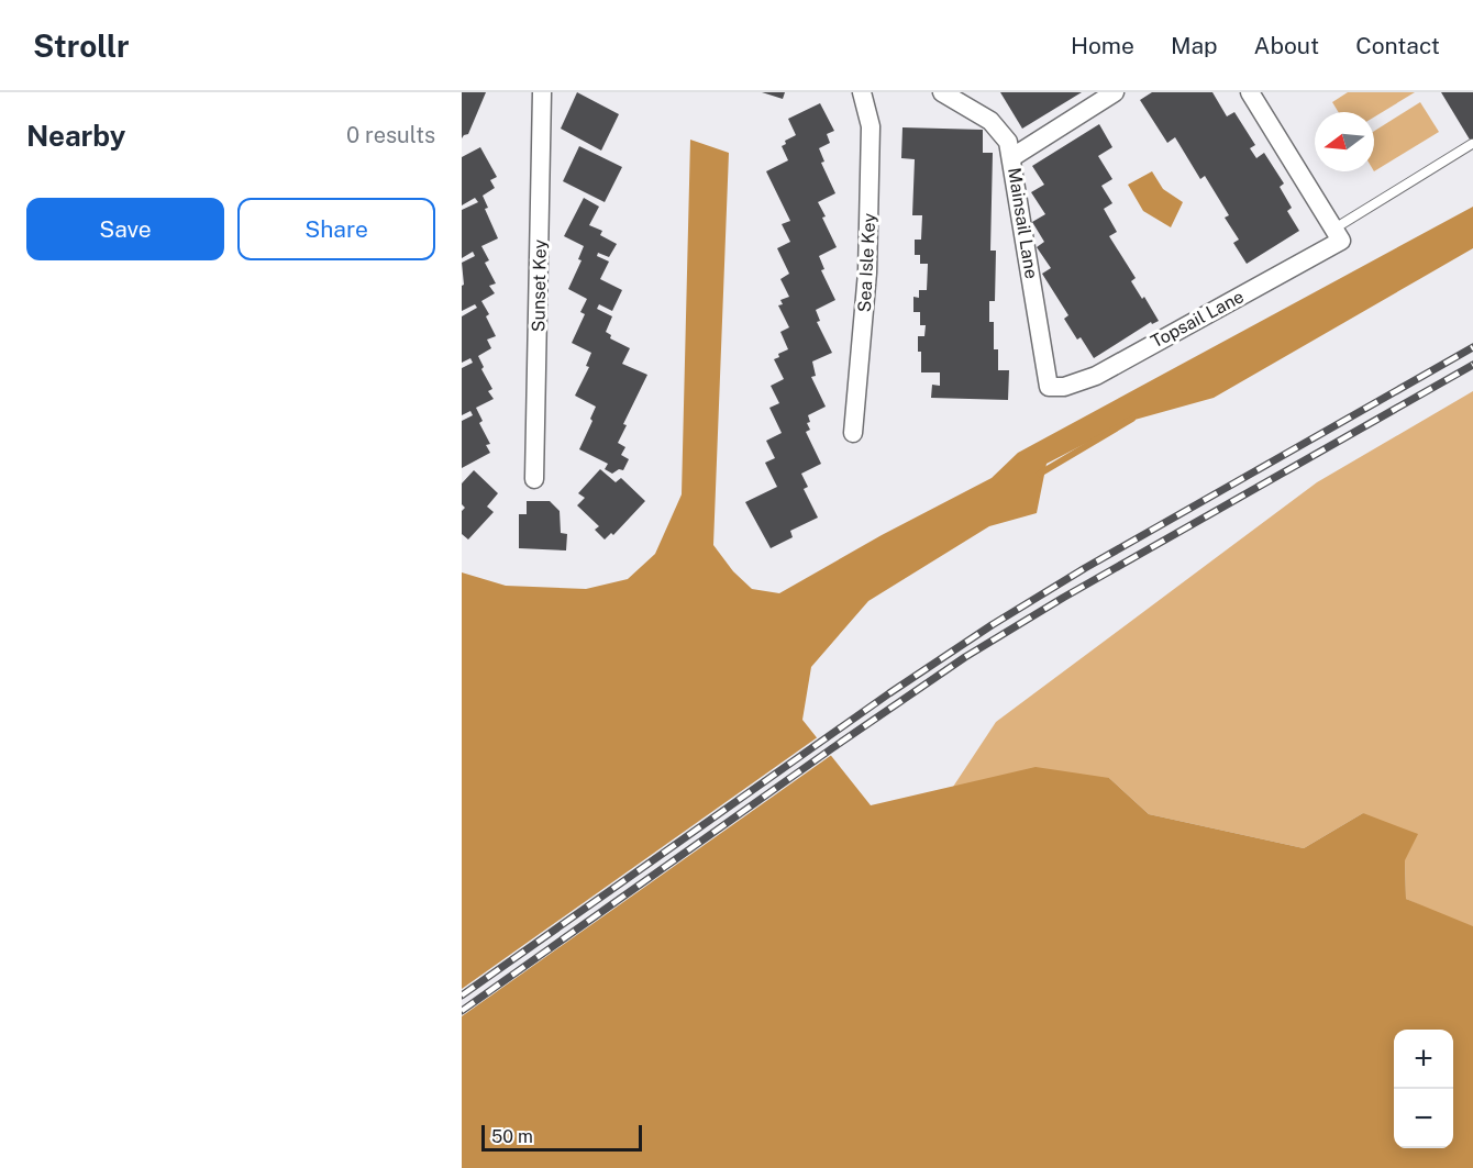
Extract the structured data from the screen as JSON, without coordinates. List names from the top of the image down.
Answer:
{
  "streets": {
    "street": [
      "Mainsail Lane",
      "Sea Isle Key",
      "Sunset Key",
      "Topsail Lane"
    ]
  },
  "crossings": [
    ["Mainsail Lane", "Topsail Lane"]
  ],
  "scale_bar": "50 m",
  "north": "left",
  "page": {
    "header": "Strollr",
    "nav": [
      "Home",
      "Map",
      "About",
      "Contact"
    ],
    "heading": ["Nearby", "0 results"],
    "buttons": ["Save", "Share"],
    "map_buttons": ["+", "−"],
    "scale": "50 m"
  }
}
